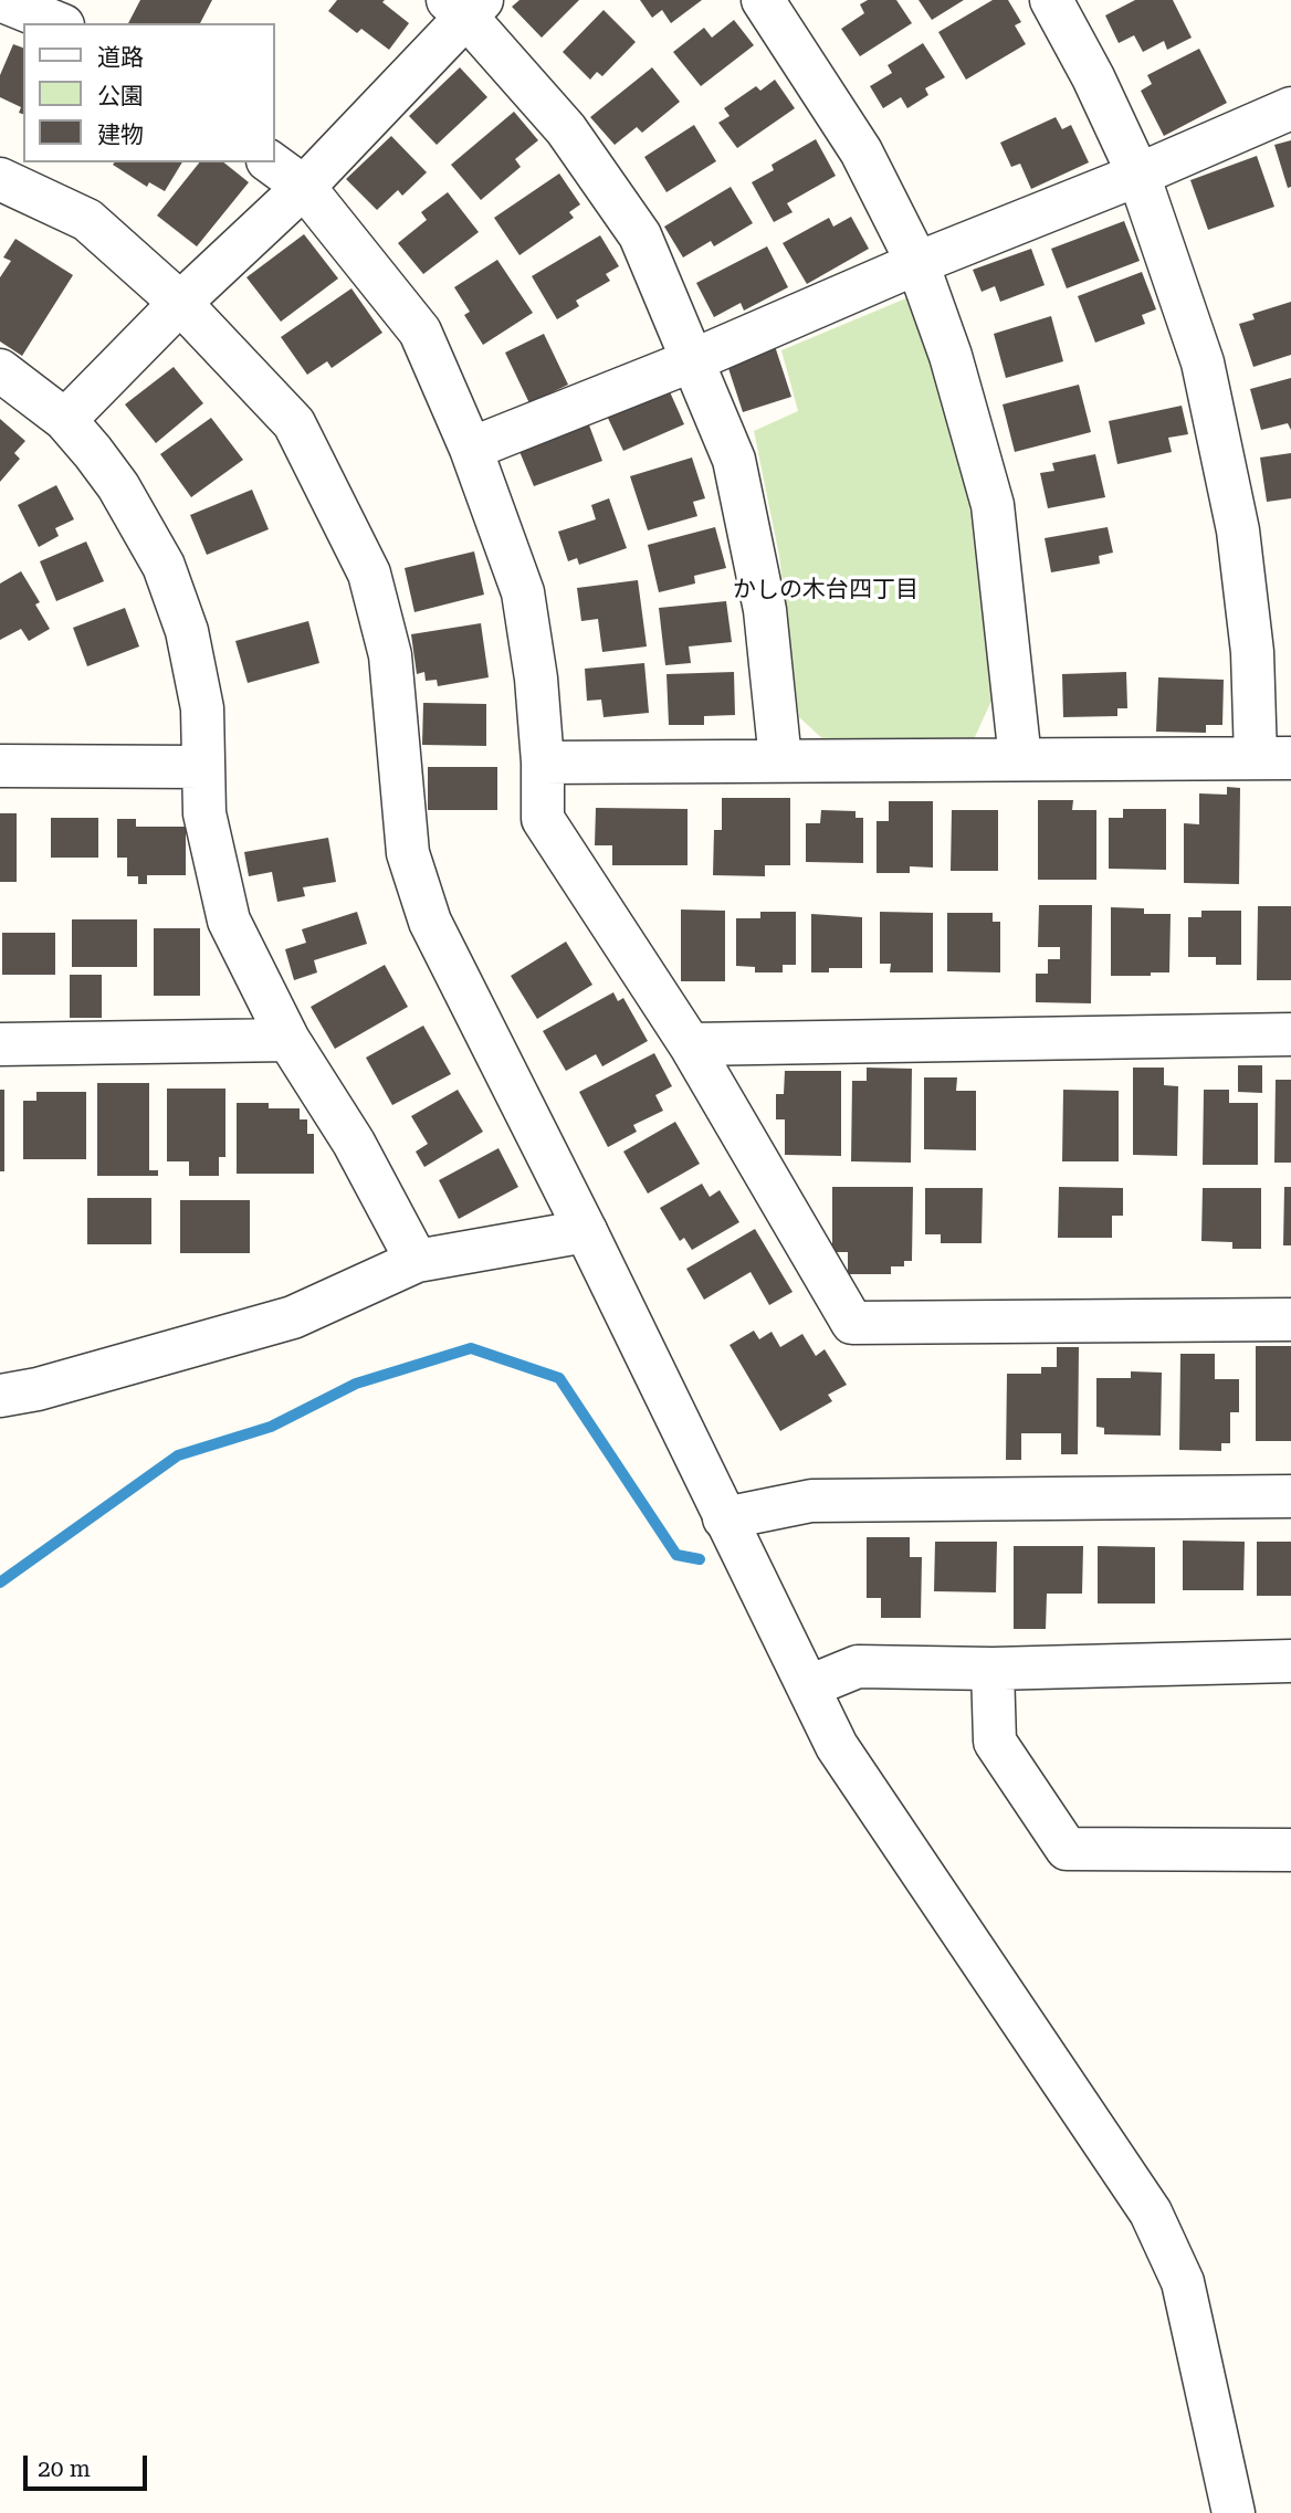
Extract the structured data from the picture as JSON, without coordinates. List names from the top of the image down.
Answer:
{
  "districts": ["かしの木台四丁目"],
  "legend": ["道路", "公園", "建物"],
  "scale_bar": "20 m"
}
